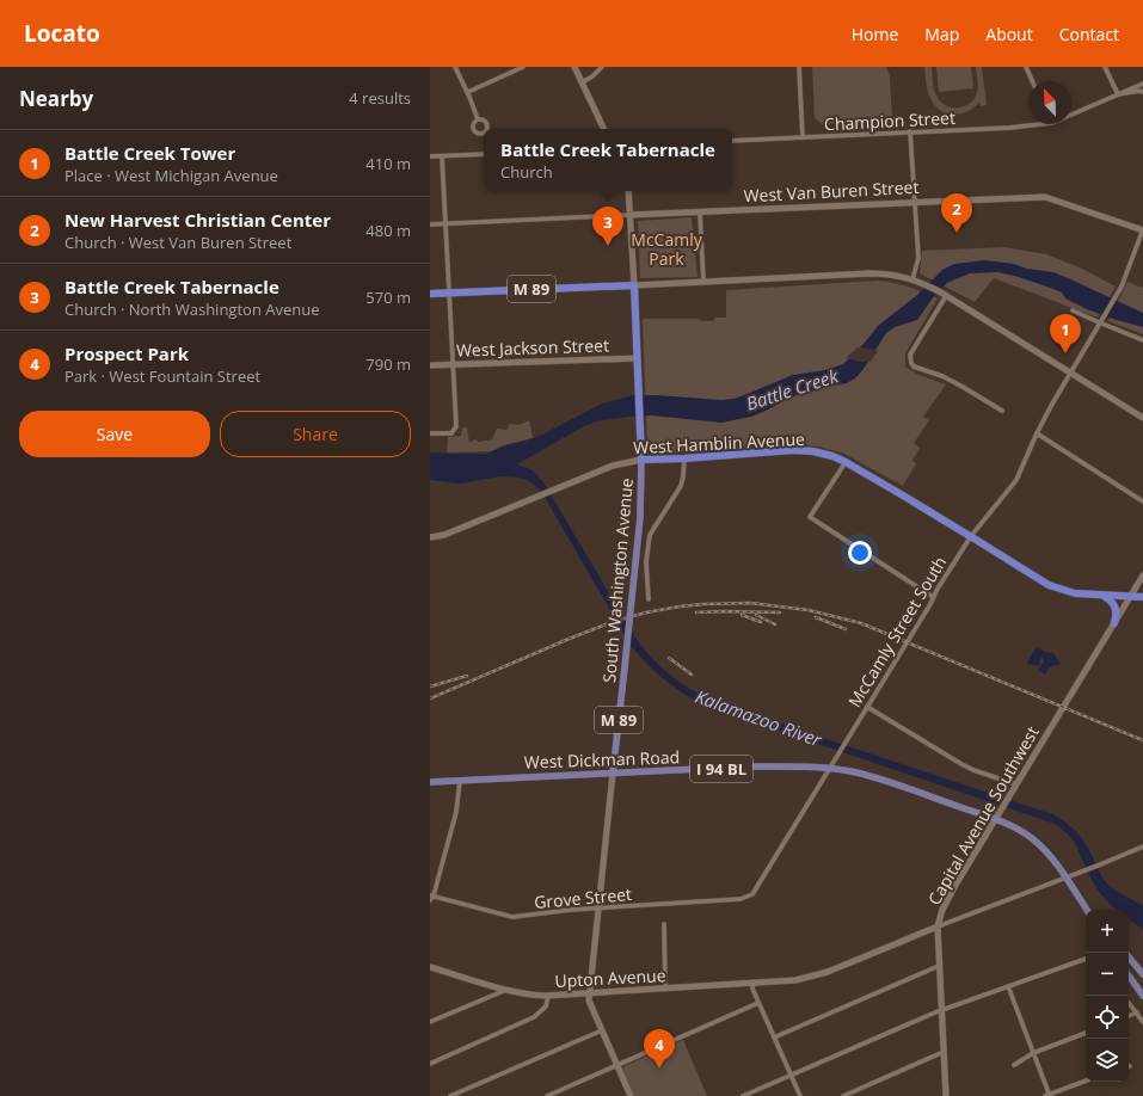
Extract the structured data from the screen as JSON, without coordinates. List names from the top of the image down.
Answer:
{
  "streets": {
    "highway": ["M 89", "West Hamblin Avenue", "South Washington Avenue"],
    "main road": ["West Dickman Road", "I 94 BL"],
    "street": [
      "Champion Street",
      "West Van Buren Street",
      "West Jackson Street",
      "McCamly Street South",
      "Capital Avenue Southwest",
      "Grove Street",
      "Upton Avenue"
    ]
  },
  "crossings": [
    ["West Van Buren Street", "McCamly Street South"],
    ["M 89", "South Washington Avenue"],
    ["West Jackson Street", "South Washington Avenue"],
    ["West Hamblin Avenue", "South Washington Avenue"],
    ["West Hamblin Avenue", "McCamly Street South"],
    ["West Hamblin Avenue", "Capital Avenue Southwest"],
    ["South Washington Avenue", "West Dickman Road"],
    ["South Washington Avenue", "Grove Street"],
    ["South Washington Avenue", "Upton Avenue"],
    ["McCamly Street South", "West Dickman Road"],
    ["McCamly Street South", "Grove Street"],
    ["West Dickman Road", "I 94 BL"],
    ["West Dickman Road", "Capital Avenue Southwest"],
    ["I 94 BL", "Capital Avenue Southwest"],
    ["Capital Avenue Southwest", "Upton Avenue"]
  ],
  "water": ["Battle Creek", "Kalamazoo River"],
  "parks": ["McCamly Park"],
  "north": "top left",
  "page": {
    "header": "Locato",
    "nav": [
      "Home",
      "Map",
      "About",
      "Contact"
    ],
    "heading": ["Nearby", "4 results"],
    "list": [
      {
        "mark": "1",
        "name": "Battle Creek Tower",
        "note": "Place · West Michigan Avenue",
        "value": "410 m"
      },
      {
        "mark": "2",
        "name": "New Harvest Christian Center",
        "note": "Church · West Van Buren Street",
        "value": "480 m"
      },
      {
        "mark": "3",
        "name": "Battle Creek Tabernacle",
        "note": "Church · North Washington Avenue",
        "value": "570 m"
      },
      {
        "mark": "4",
        "name": "Prospect Park",
        "note": "Park · West Fountain Street",
        "value": "790 m"
      }
    ],
    "popup": ["Battle Creek Tabernacle", "Church"],
    "pins": [
      "2",
      "3",
      "1",
      "4"
    ],
    "buttons": ["Save", "Share"],
    "map_buttons": ["+", "−"]
  }
}
